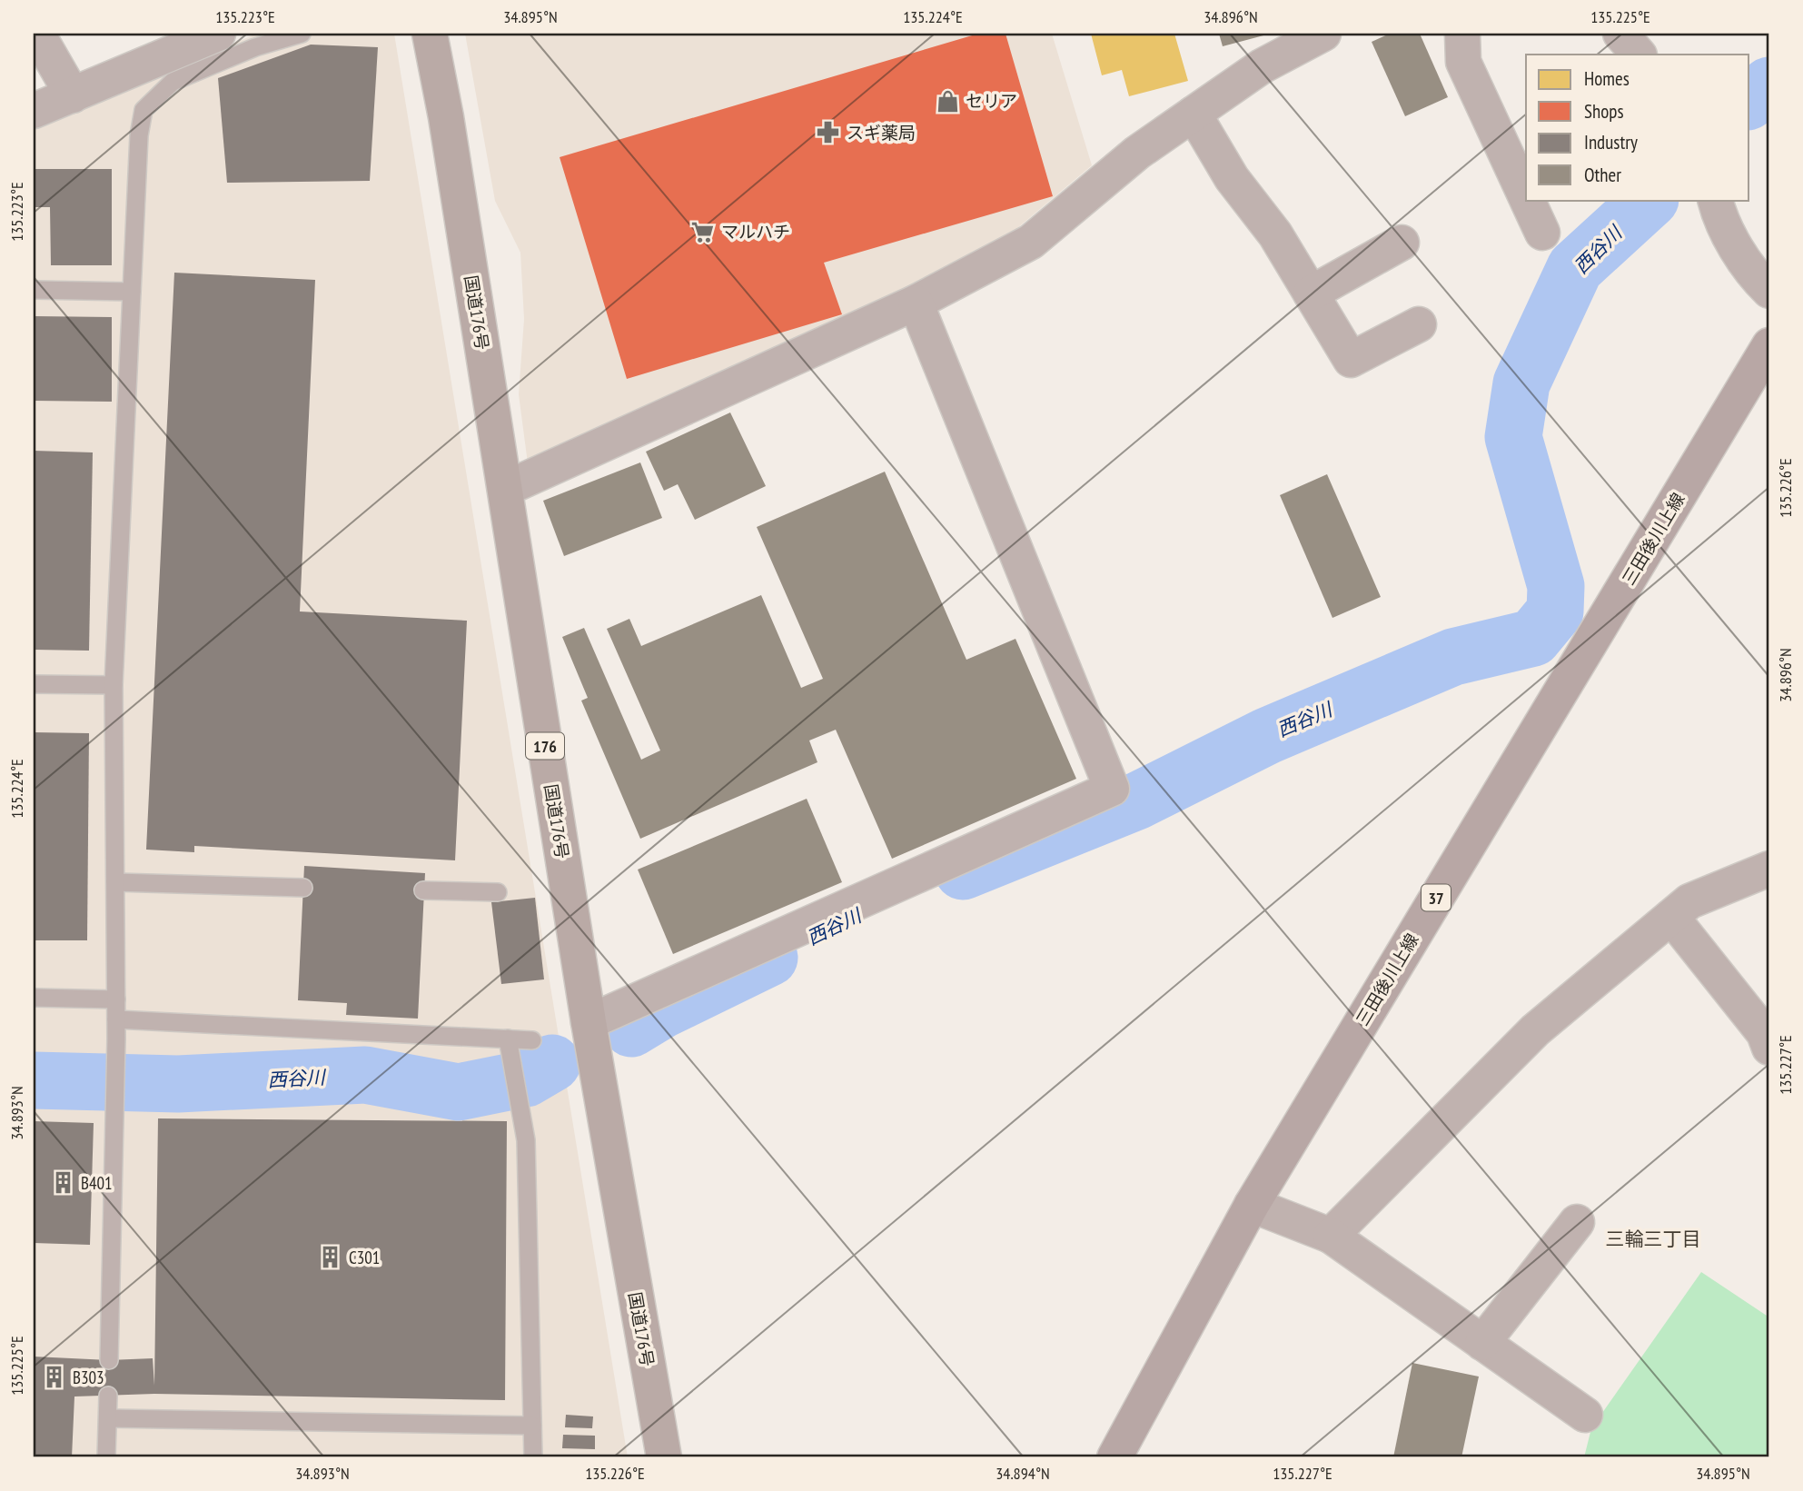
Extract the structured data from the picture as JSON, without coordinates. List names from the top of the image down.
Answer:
{
  "streets": {
    "highway": ["国道176号", "176"],
    "main road": ["三田後川上線", "37"]
  },
  "districts": ["三輪三丁目"],
  "water": ["西谷川"],
  "places": {
    "shop": ["セリア"],
    "pharmacy": ["スギ薬局"],
    "supermarket": ["マルハチ"],
    "building": ["B401", "C301", "B303"]
  },
  "legend": [
    "Homes",
    "Shops",
    "Industry",
    "Other"
  ],
  "coordinates": [
    "135.223°E",
    "34.895°N",
    "135.224°E",
    "34.896°N",
    "135.225°E",
    "135.226°E",
    "135.227°E",
    "34.893°N",
    "34.894°N"
  ]
}
